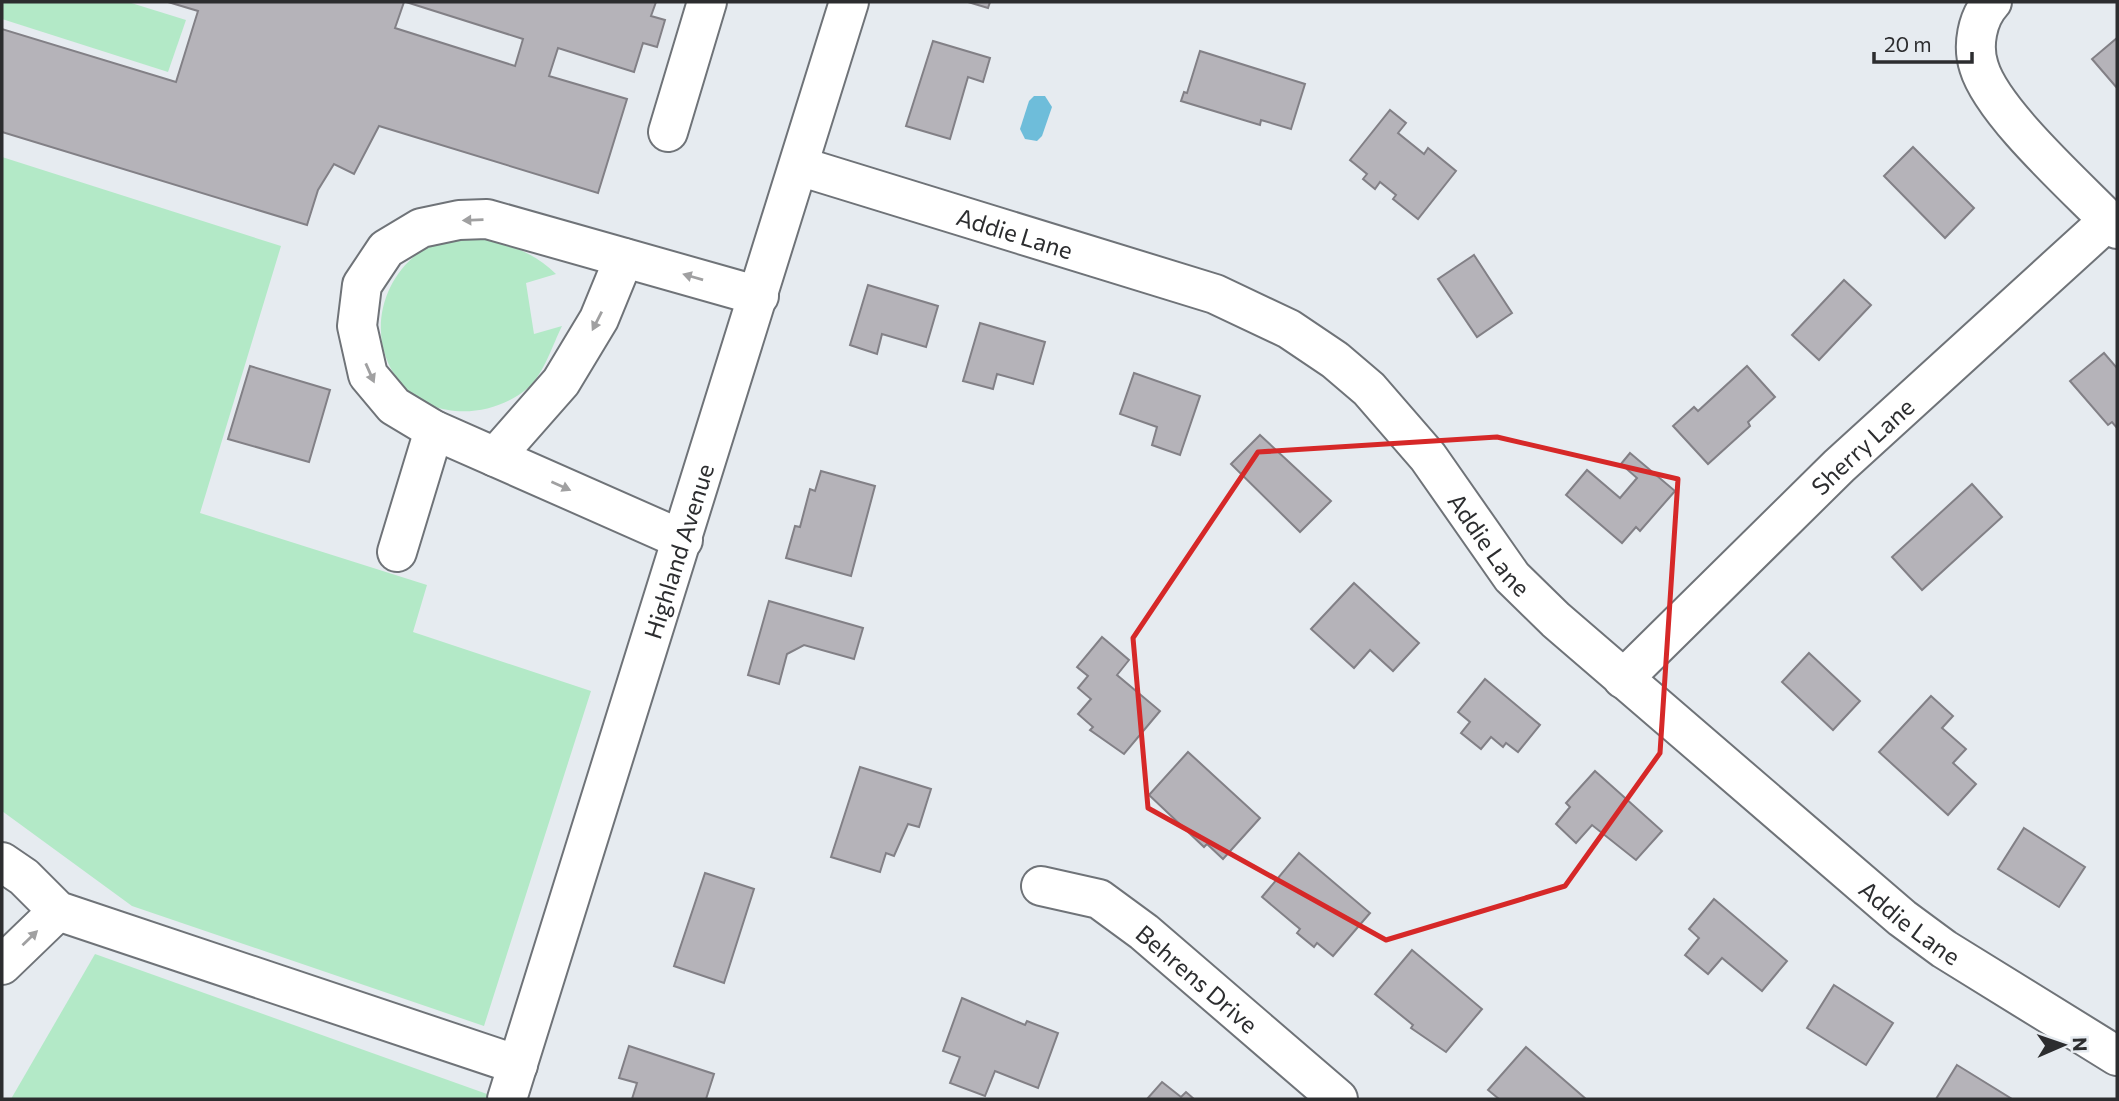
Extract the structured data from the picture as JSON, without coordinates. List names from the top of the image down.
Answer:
{
  "streets": {
    "street": [
      "Addie Lane",
      "Sherry Lane",
      "Highland Avenue",
      "Behrens Drive"
    ]
  },
  "crossings": [
    ["Addie Lane", "Sherry Lane"],
    ["Addie Lane", "Highland Avenue"]
  ],
  "scale_bar": "20 m",
  "north": "right"
}
